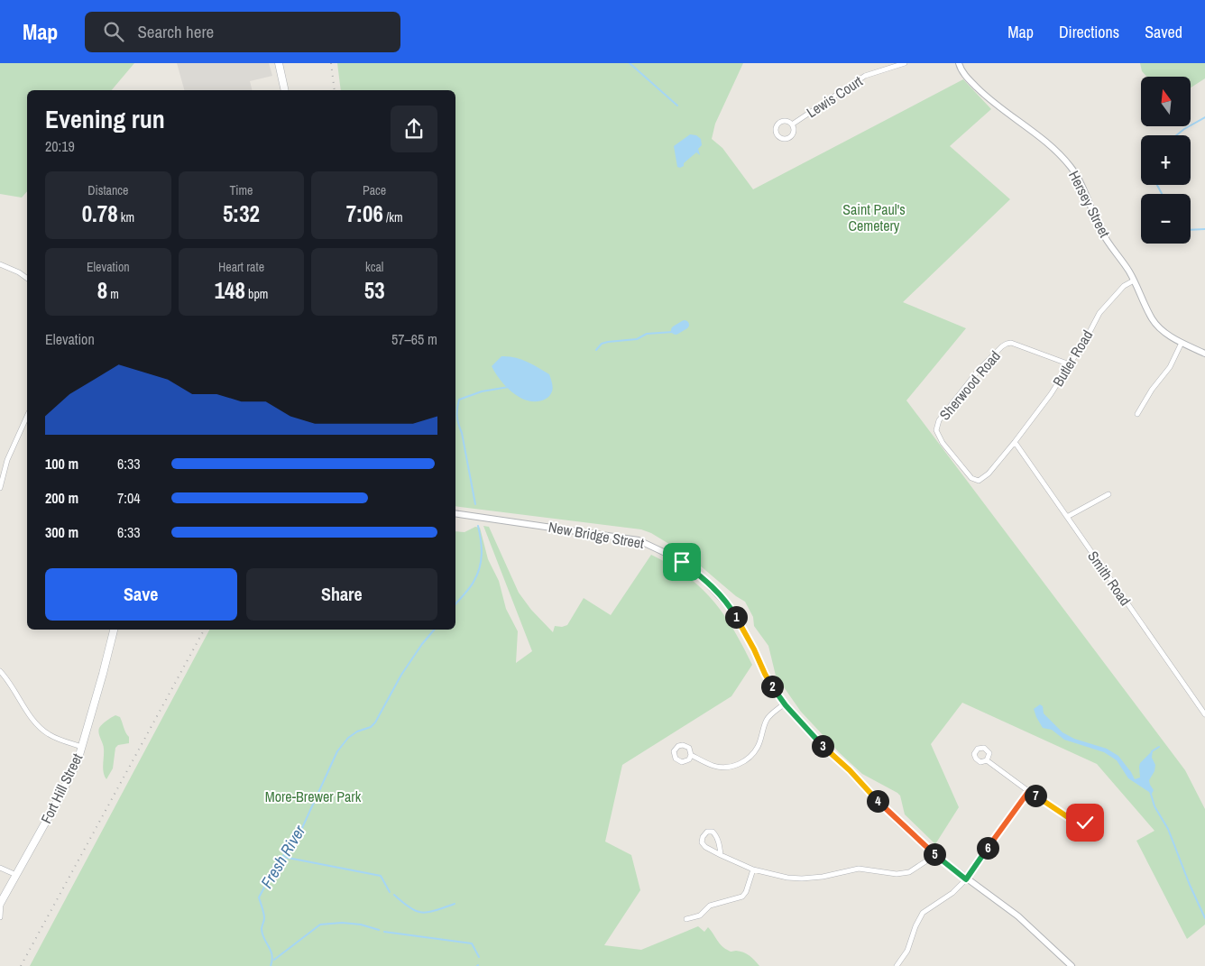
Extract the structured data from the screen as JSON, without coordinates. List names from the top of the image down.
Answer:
{
  "streets": {
    "main road": ["Fort Hill Street"],
    "street": [
      "Lewis Court",
      "Hersey Street",
      "Butler Road",
      "Sherwood Road",
      "New Bridge Street",
      "Smith Road"
    ]
  },
  "crossings": [
    ["Hersey Street", "Butler Road"],
    ["Butler Road", "Sherwood Road"],
    ["Butler Road", "Smith Road"],
    ["Sherwood Road", "Smith Road"]
  ],
  "water": ["Fresh River"],
  "parks": ["Saint Paul's Cemetery", "More-Brewer Park"],
  "north": "top",
  "page": {
    "header": "Map",
    "search": "Search here",
    "nav": ["Map", "Directions", "Saved"],
    "map_buttons": ["+", "−"],
    "heading": ["Evening run", "20:19"],
    "stats": [
      ["Distance", "0.78 km"],
      ["Time", "5:32"],
      ["Pace", "7:06 /km"],
      ["Elevation", "8 m"],
      ["Heart rate", "148 bpm"],
      ["kcal", "53"]
    ],
    "chart": ["Elevation", "57–65 m"],
    "list": [
      {
        "name": "100 m",
        "note": "6:33"
      },
      {
        "name": "200 m",
        "note": "7:04"
      },
      {
        "name": "300 m",
        "note": "6:33"
      }
    ],
    "buttons": ["Save", "Share"],
    "pins": [
      "1",
      "2",
      "3",
      "7",
      "4",
      "6",
      "5"
    ]
  }
}
